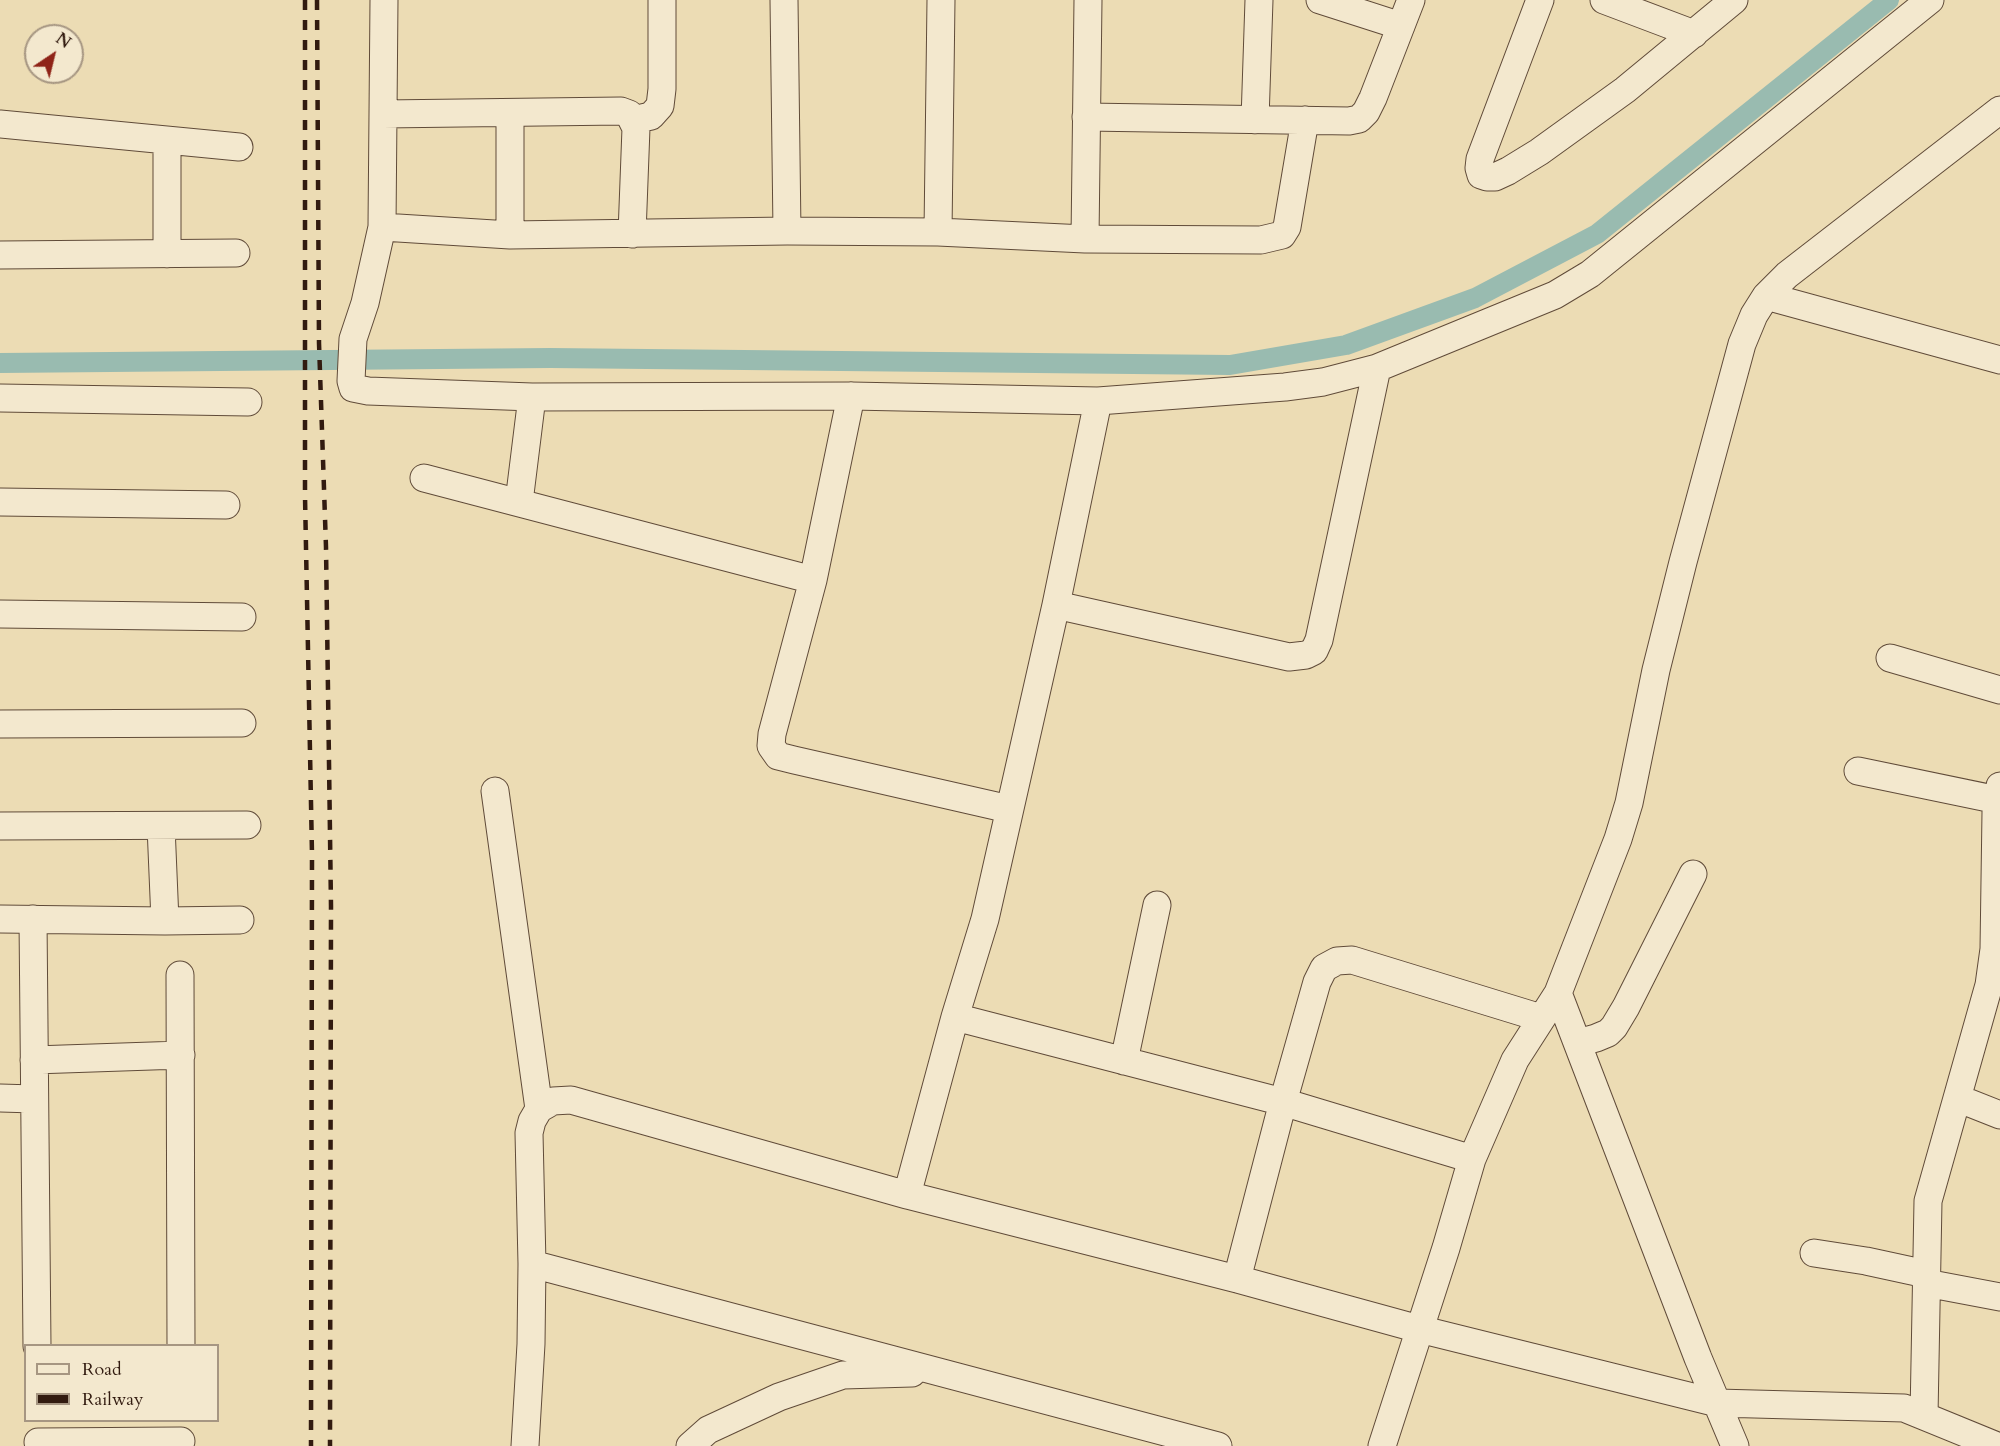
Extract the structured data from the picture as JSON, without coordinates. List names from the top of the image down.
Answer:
{
  "legend": ["Road", "Railway"],
  "north": "top right"
}
